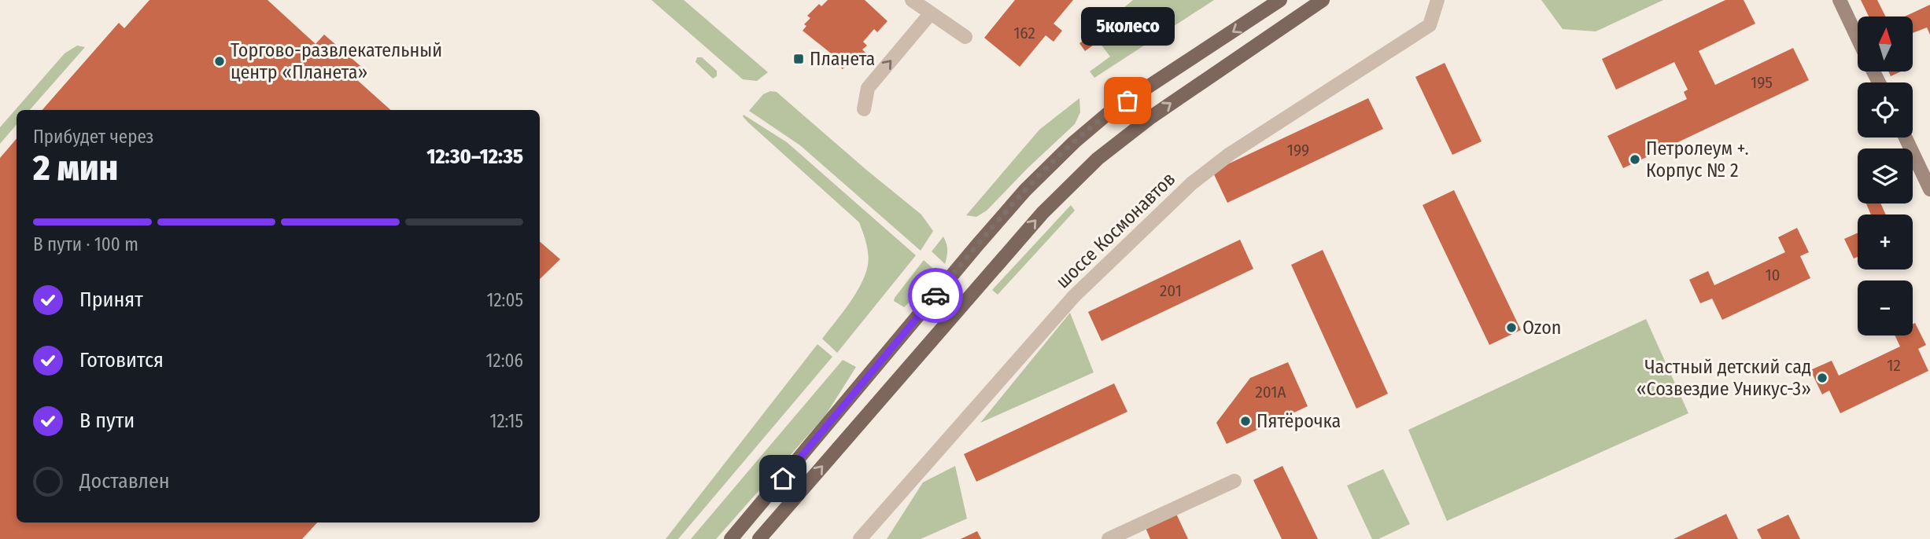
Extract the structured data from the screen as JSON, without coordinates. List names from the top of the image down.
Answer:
{
  "streets": {
    "street": ["шоссе Космонавтов"]
  },
  "places": {
    "transit": ["Планета"],
    "other": [
      "Торгово-развлекательный центр «Планета»",
      "5колесо",
      "Петролеум +. Корпус № 2",
      "Ozon",
      "Частный детский сад «Созвездие Уникус-3»",
      "Пятёрочка"
    ]
  },
  "house_numbers": [
    "162",
    "195",
    "199",
    "10",
    "201",
    "12",
    "201А"
  ],
  "north": "top",
  "page": {
    "bubble": "5колесо",
    "map_buttons": ["+", "−"],
    "heading": ["2 мин", "Прибудет через", "12:30–12:35"],
    "bar": "В пути · 100 m",
    "list": [
      ["Принят", "12:05"],
      ["Готовится", "12:06"],
      ["В пути", "12:15"],
      "Доставлен"
    ]
  }
}
